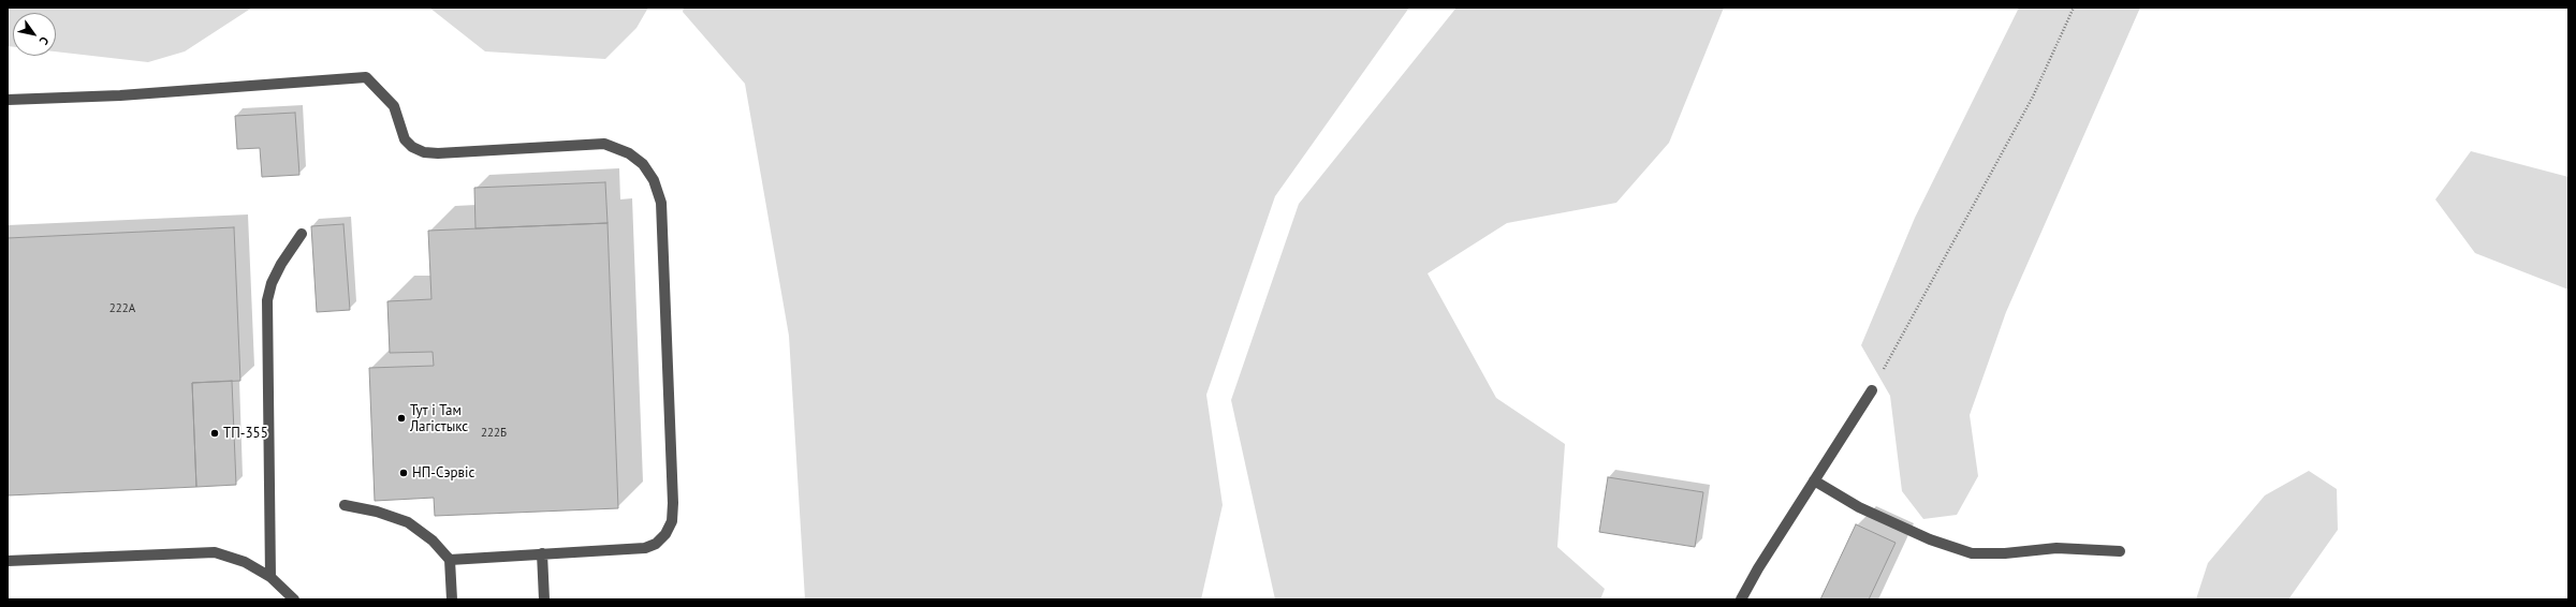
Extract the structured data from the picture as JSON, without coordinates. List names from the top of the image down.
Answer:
{
  "places": ["Тут і Там Лагістыкс", "ТП-355", "НП-Сэрвіс"],
  "house_numbers": ["222А", "222Б"],
  "north": "bottom right"
}
